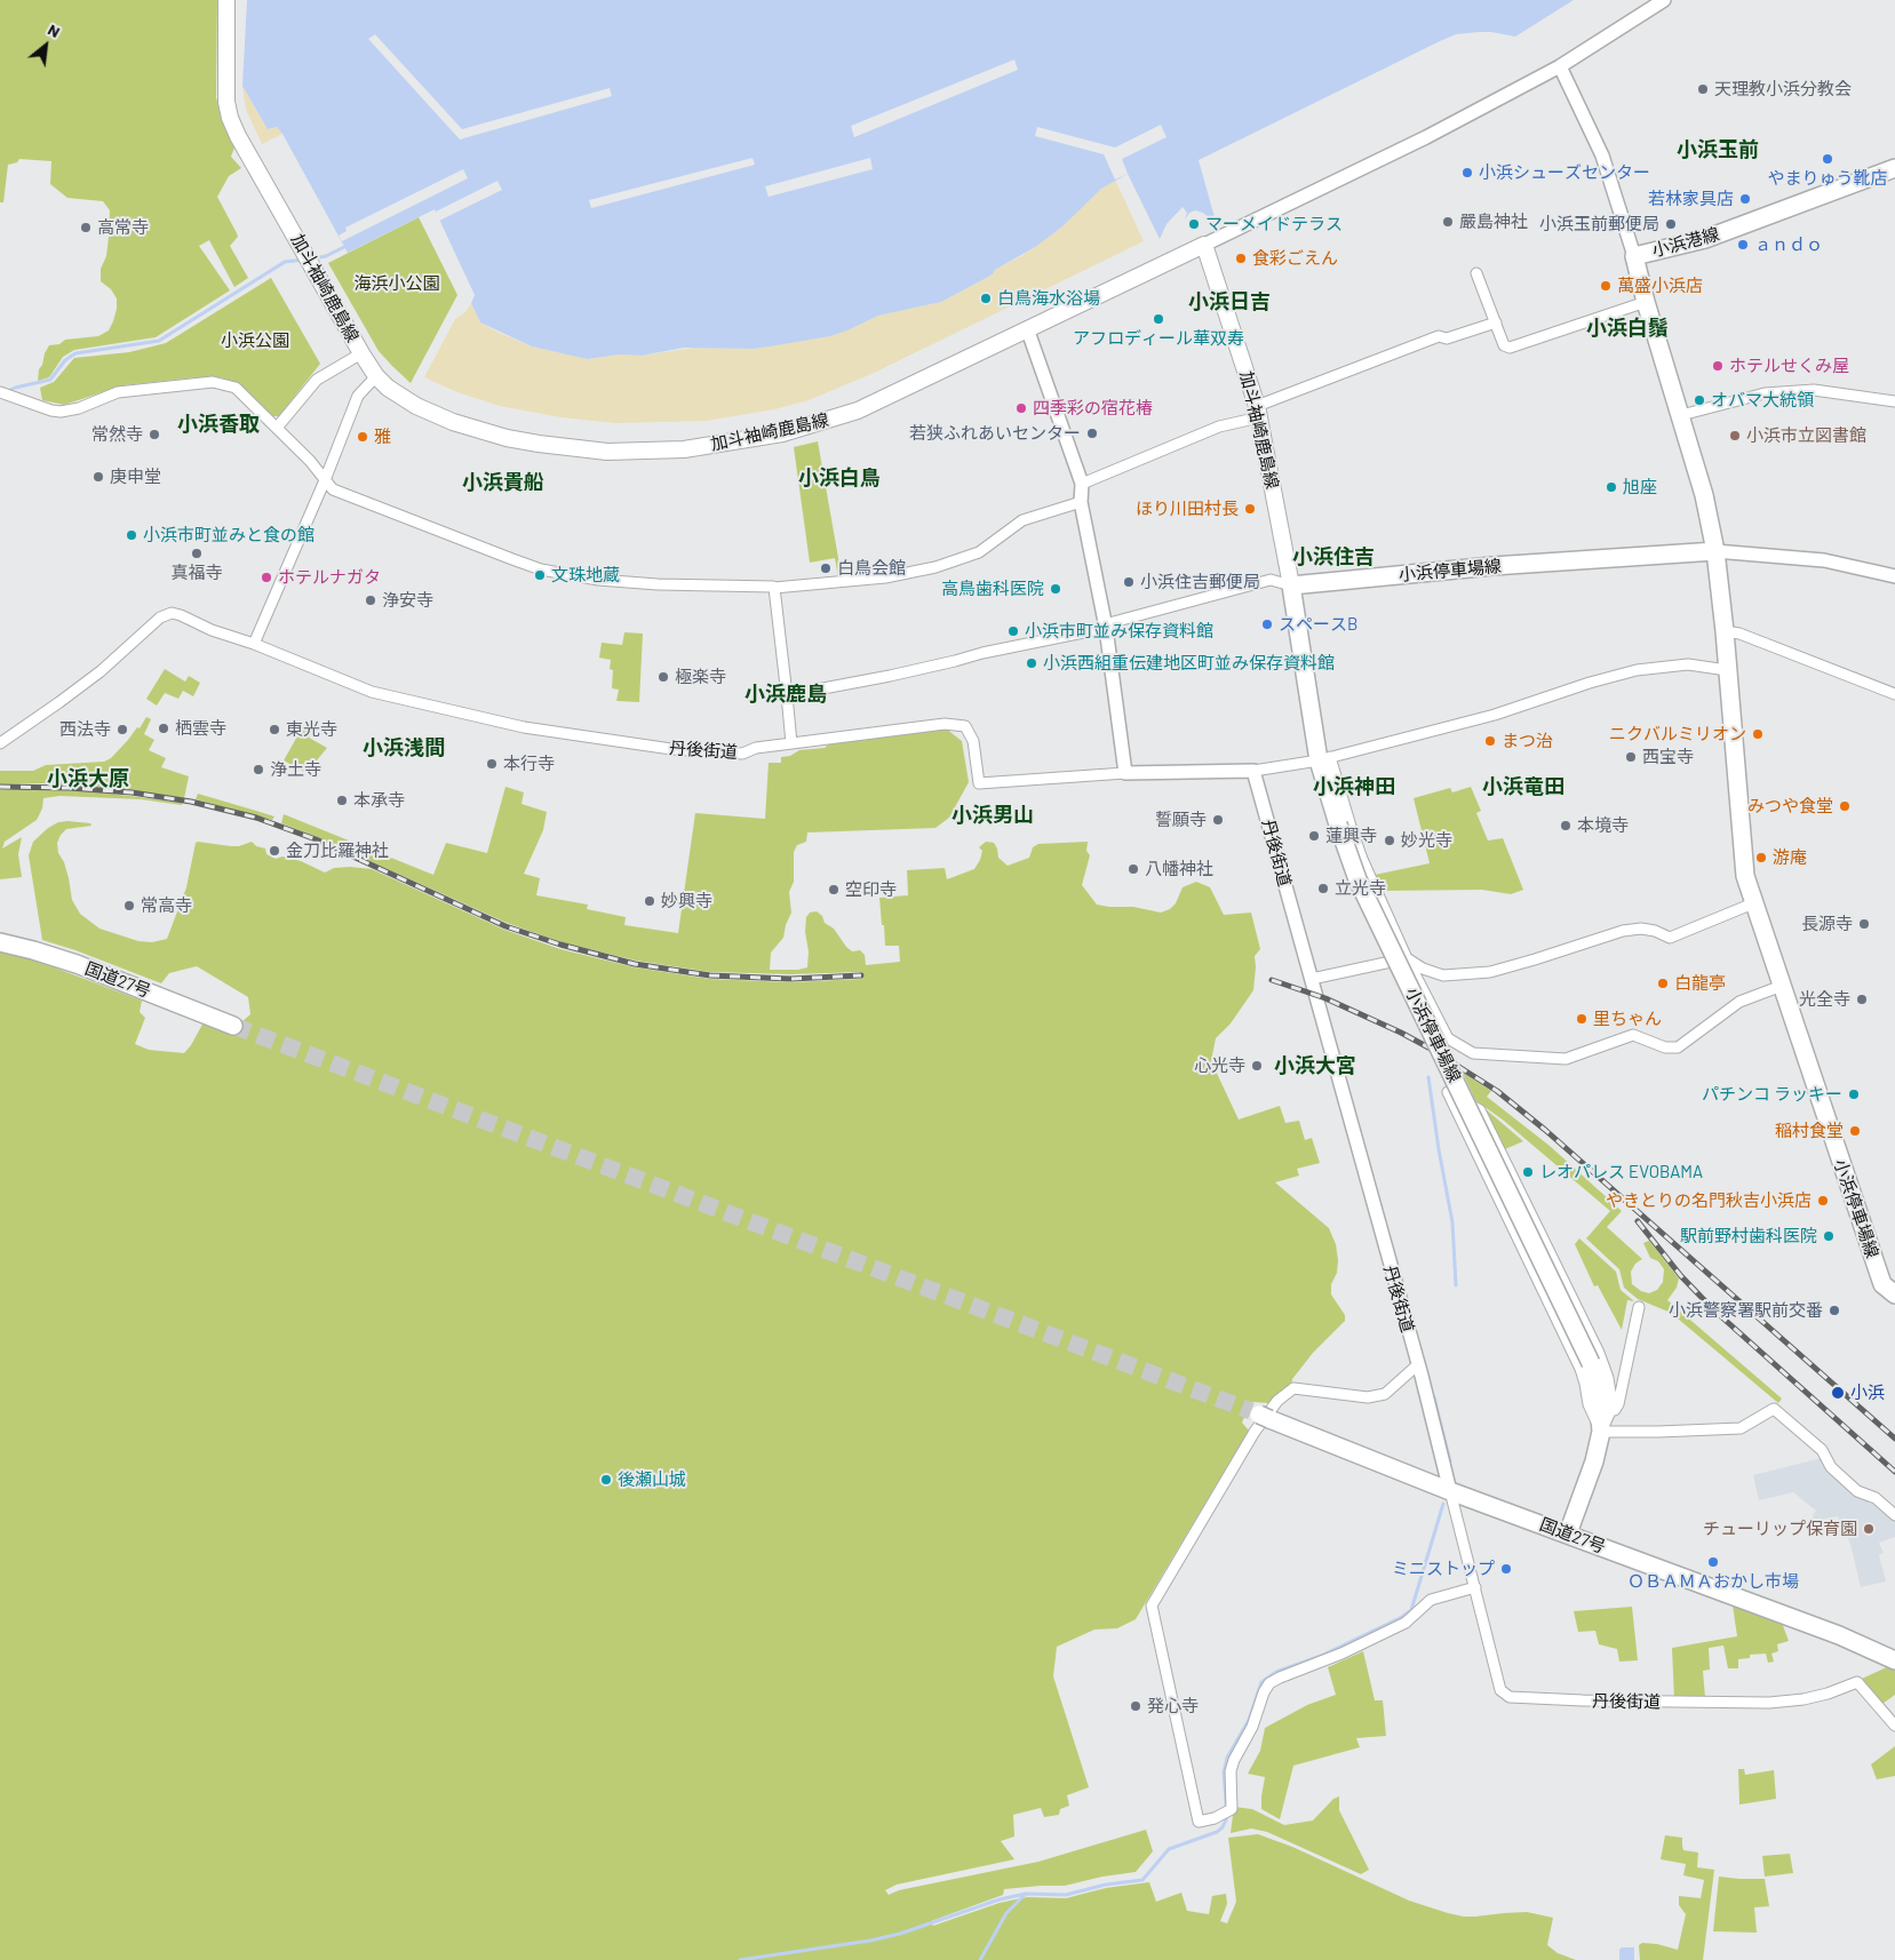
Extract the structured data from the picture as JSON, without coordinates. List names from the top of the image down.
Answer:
{
  "streets": {
    "main road": [
      "小浜港線",
      "加斗袖崎鹿島線",
      "小浜停車場線",
      "国道27号"
    ],
    "street": ["丹後街道"]
  },
  "crossings": [
    ["小浜港線", "小浜停車場線"],
    ["加斗袖崎鹿島線", "小浜停車場線"],
    ["小浜停車場線", "国道27号"],
    ["丹後街道", "国道27号"]
  ],
  "districts": [
    "小浜玉前",
    "小浜日吉",
    "小浜白鬚",
    "小浜香取",
    "小浜白鳥",
    "小浜貴船",
    "小浜住吉",
    "小浜鹿島",
    "小浜浅間",
    "小浜大原",
    "小浜神田",
    "小浜竜田",
    "小浜男山",
    "小浜大宮"
  ],
  "parks": ["海浜小公園", "小浜公園"],
  "places": [
    "天理教小浜分教会",
    "やまりゅう靴店",
    "小浜シューズセンター",
    "若林家具店",
    "嚴島神社",
    "マーメイドテラス",
    "小浜玉前郵便局",
    "高常寺",
    "ａｎｄｏ",
    "食彩ごえん",
    "萬盛小浜店",
    "白鳥海水浴場",
    "アフロディール華双寿",
    "ホテルせくみ屋",
    "オバマ大統領",
    "四季彩の宿花椿",
    "若狭ふれあいセンター",
    "常然寺",
    "小浜市立図書館",
    "雅",
    "庚申堂",
    "旭座",
    "ほり川田村長",
    "小浜市町並みと食の館",
    "真福寺",
    "白鳥会館",
    "文珠地蔵",
    "ホテルナガタ",
    "小浜住吉郵便局",
    "高鳥歯科医院",
    "浄安寺",
    "スペースB",
    "小浜市町並み保存資料館",
    "小浜西組重伝建地区町並み保存資料館",
    "極楽寺",
    "栖雲寺",
    "西法寺",
    "東光寺",
    "ニクバルミリオン",
    "まつ治",
    "西宝寺",
    "本行寺",
    "浄土寺",
    "本承寺",
    "みつや食堂",
    "誓願寺",
    "本境寺",
    "蓮興寺",
    "妙光寺",
    "金刀比羅神社",
    "游庵",
    "八幡神社",
    "立光寺",
    "空印寺",
    "妙興寺",
    "常高寺",
    "長源寺",
    "白龍亭",
    "光全寺",
    "里ちゃん",
    "心光寺",
    "パチンコ ラッキー",
    "稲村食堂",
    "レオパレス EVOBAMA",
    "やきとりの名門秋吉小浜店",
    "駅前野村歯科医院",
    "小浜警察署駅前交番",
    "小浜",
    "後瀬山城",
    "チューリップ保育園",
    "ＯＢＡＭＡおかし市場",
    "ミニストップ",
    "発心寺"
  ],
  "north": "top right"
}
